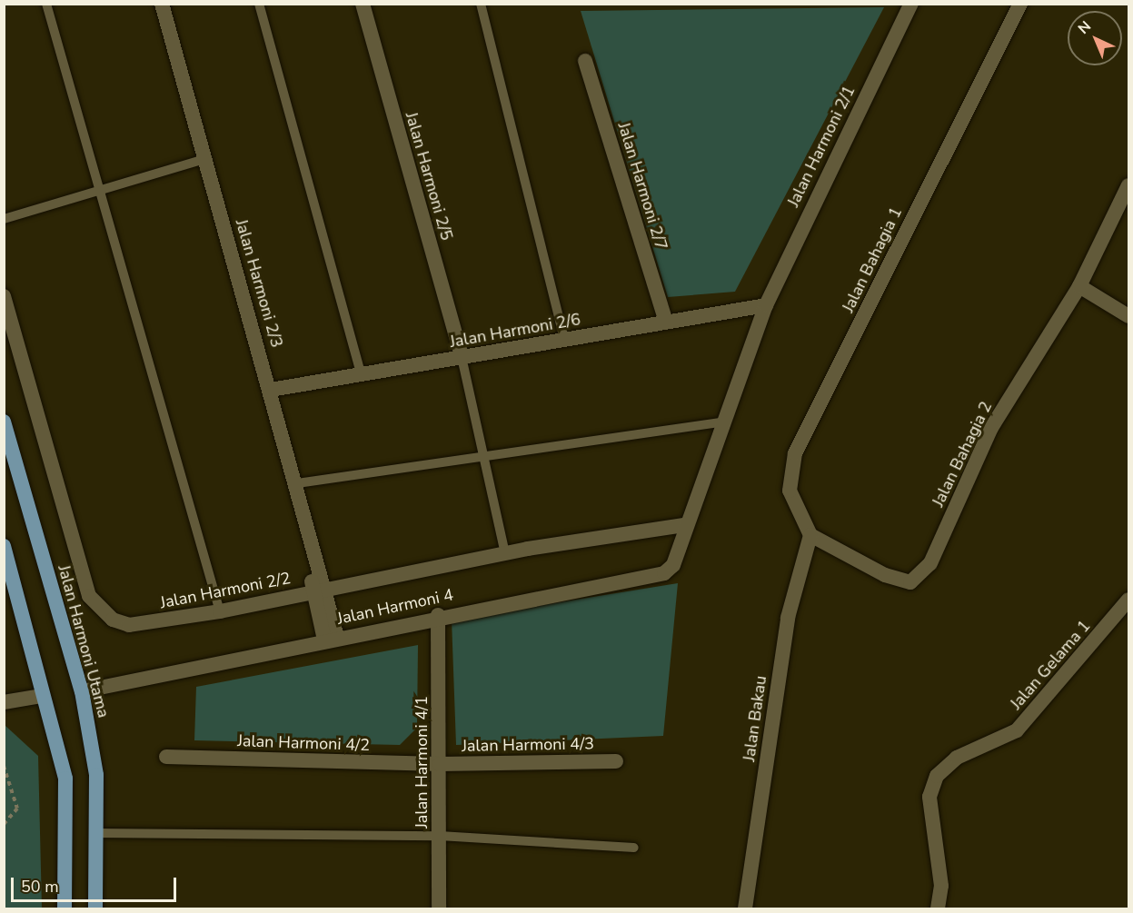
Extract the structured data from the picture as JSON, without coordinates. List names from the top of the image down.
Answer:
{
  "streets": {
    "main road": ["Jalan Harmoni Utama"],
    "street": [
      "Jalan Harmoni 2/1",
      "Jalan Harmoni 2/5",
      "Jalan Harmoni 2/7",
      "Jalan Bahagia 1",
      "Jalan Harmoni 2/3",
      "Jalan Harmoni 2/6",
      "Jalan Bahagia 2",
      "Jalan Harmoni 2/2",
      "Jalan Harmoni 4",
      "Jalan Gelama 1",
      "Jalan Bakau",
      "Jalan Harmoni 4/2",
      "Jalan Harmoni 4/3",
      "Jalan Harmoni 4/1"
    ]
  },
  "crossings": [
    ["Jalan Harmoni 2/1", "Jalan Harmoni 2/6"],
    ["Jalan Harmoni 2/1", "Jalan Harmoni 4"],
    ["Jalan Harmoni 2/5", "Jalan Harmoni 2/6"],
    ["Jalan Harmoni 2/7", "Jalan Harmoni 2/6"],
    ["Jalan Bahagia 1", "Jalan Bahagia 2"],
    ["Jalan Bahagia 1", "Jalan Bakau"],
    ["Jalan Harmoni 2/3", "Jalan Harmoni 2/6"],
    ["Jalan Harmoni 2/3", "Jalan Harmoni 2/2"],
    ["Jalan Harmoni 2/3", "Jalan Harmoni 4"],
    ["Jalan Bahagia 2", "Jalan Bakau"],
    ["Jalan Harmoni 2/2", "Jalan Harmoni 4"],
    ["Jalan Harmoni 4", "Jalan Harmoni Utama"],
    ["Jalan Harmoni 4", "Jalan Harmoni 4/1"],
    ["Jalan Harmoni 4/2", "Jalan Harmoni 4/3"],
    ["Jalan Harmoni 4/2", "Jalan Harmoni 4/1"],
    ["Jalan Harmoni 4/3", "Jalan Harmoni 4/1"]
  ],
  "scale_bar": "50 m",
  "north": "top left"
}
